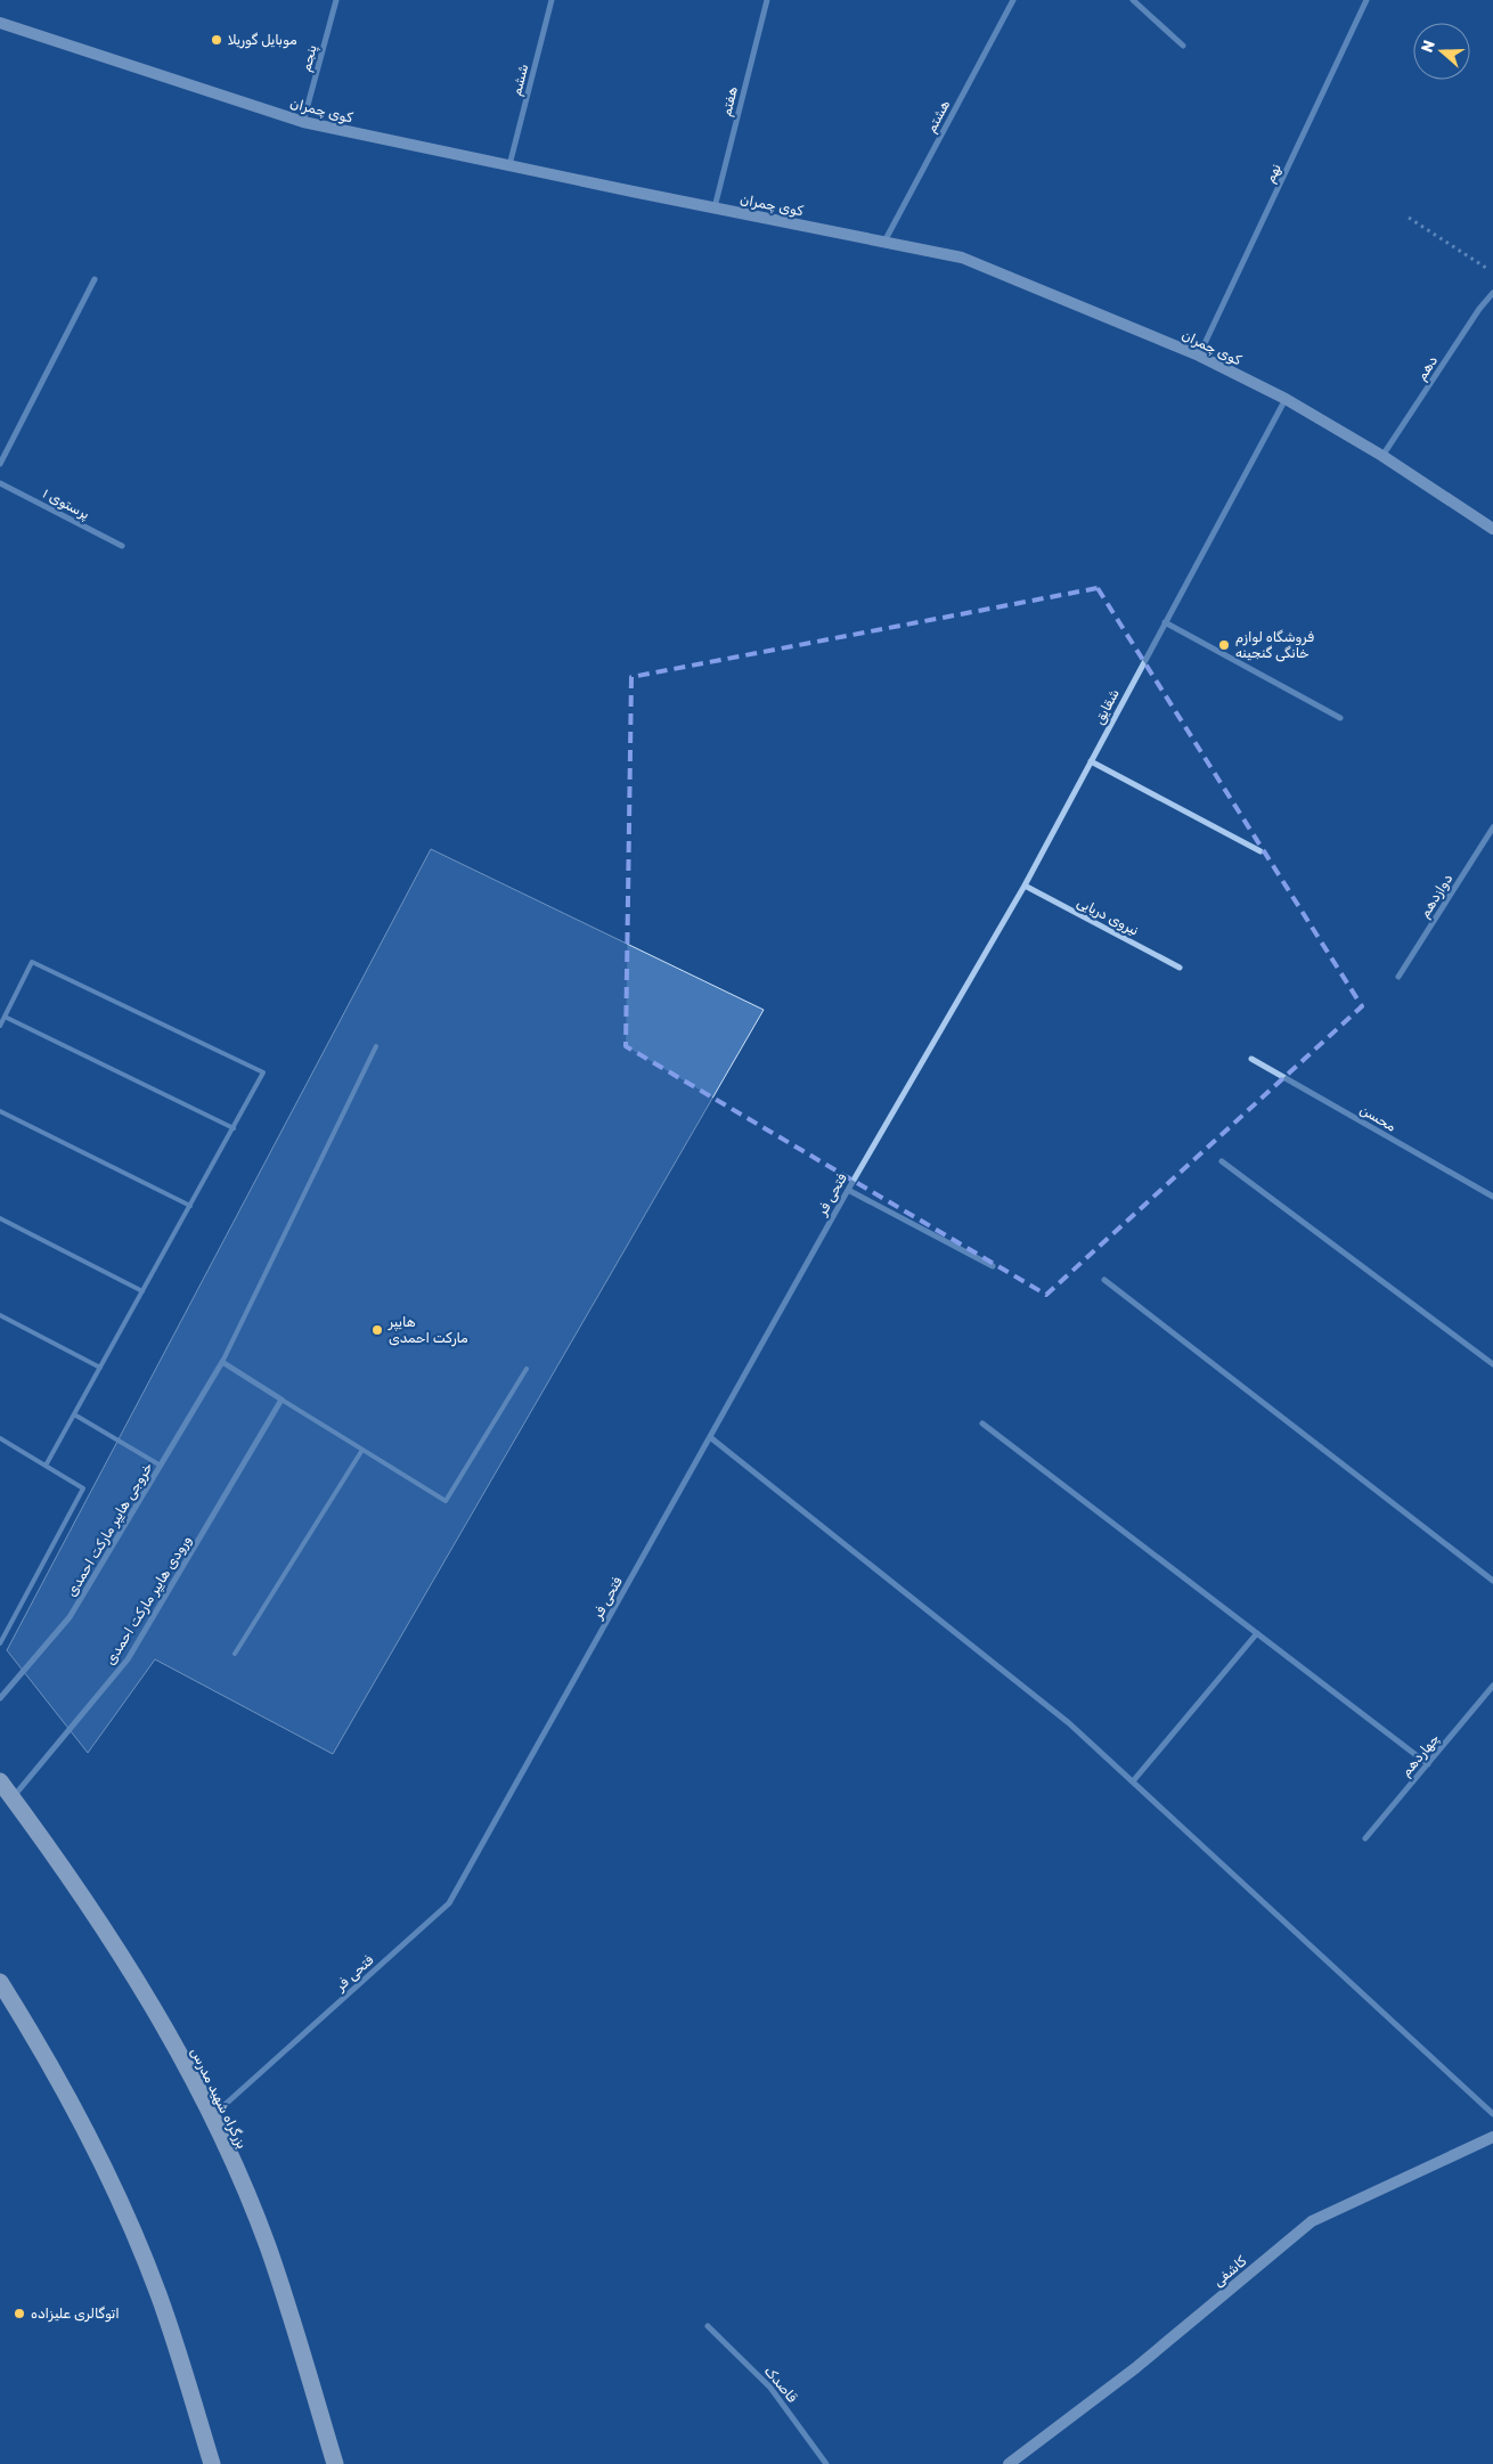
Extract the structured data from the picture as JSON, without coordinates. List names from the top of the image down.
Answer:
{
  "streets": {
    "highway": ["بزرگراه شهید مدرس"],
    "main road": ["کوی چمران", "کاشفی"],
    "street": [
      "پنجم",
      "ششم",
      "هفتم",
      "هشتم",
      "نهم",
      "دهم",
      "پرستوی ۱",
      "شقایق",
      "دوازدهم",
      "نیروی دریایی",
      "محسن",
      "فتحی فر",
      "خروجی هایپر مارکت احمدی",
      "ورودی هایپر مارکت احمدی",
      "چهاردهم",
      "قاصدک"
    ]
  },
  "crossings": [
    ["پنجم", "کوی چمران"],
    ["ششم", "کوی چمران"],
    ["هفتم", "کوی چمران"],
    ["کوی چمران", "هشتم"],
    ["کوی چمران", "نهم"],
    ["کوی چمران", "دهم"],
    ["کوی چمران", "شقایق"],
    ["شقایق", "نیروی دریایی"],
    ["شقایق", "فتحی فر"],
    ["فتحی فر", "بزرگراه شهید مدرس"],
    ["ورودی هایپر مارکت احمدی", "بزرگراه شهید مدرس"]
  ],
  "places": [
    "موبایل گوریلا",
    "فروشگاه لوازم خانگی گنجینه",
    "هایپر مارکت احمدی",
    "اتوگالری علیزاده"
  ],
  "north": "left"
}
